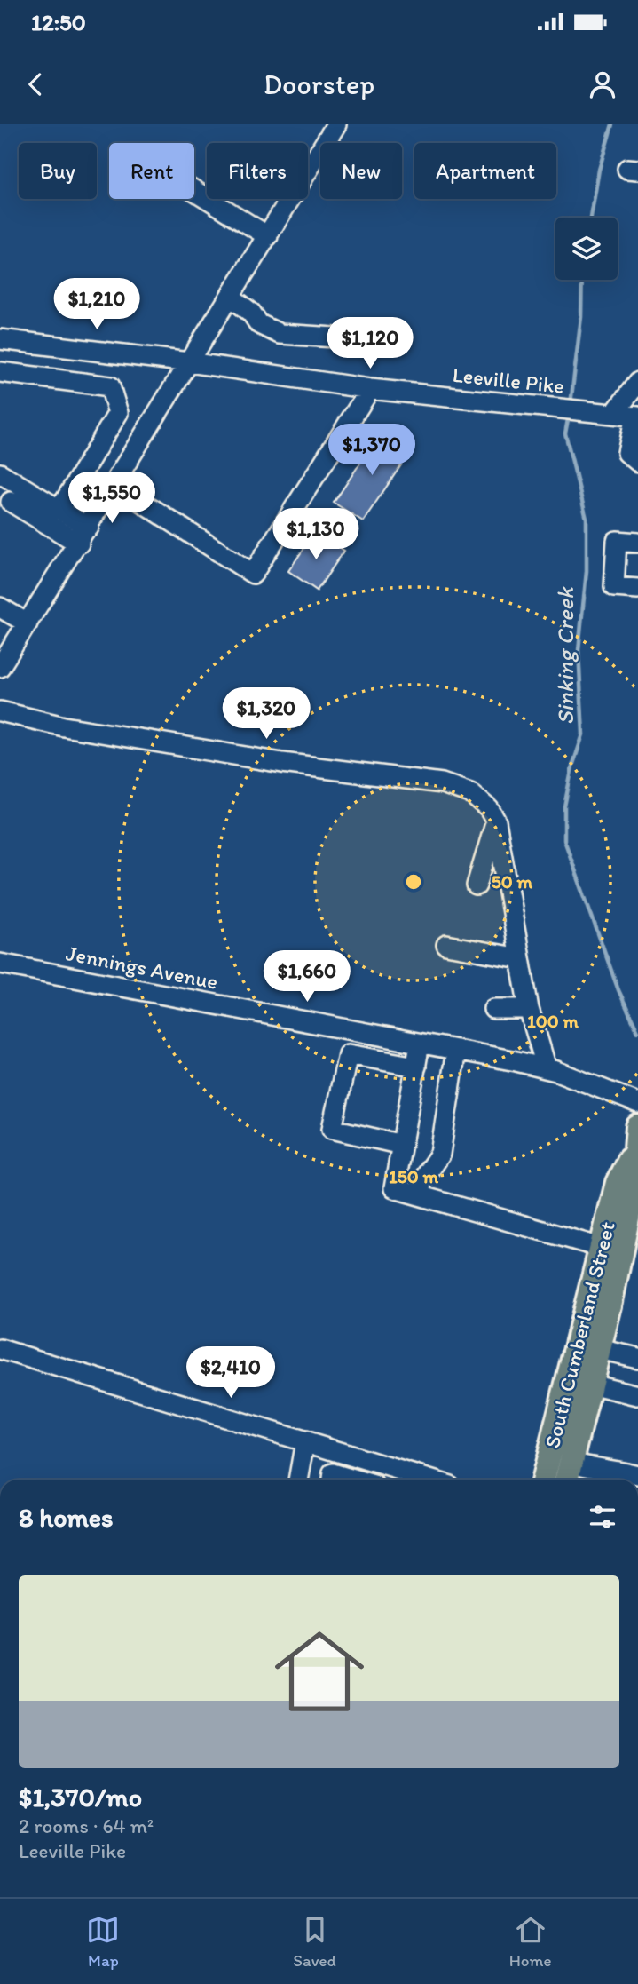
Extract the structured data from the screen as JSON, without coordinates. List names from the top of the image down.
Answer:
{
  "streets": {
    "main road": ["South Cumberland Street"],
    "street": ["Leeville Pike", "Jennings Avenue"]
  },
  "water": ["Sinking Creek"],
  "page": {
    "status": "12:50",
    "header": "Doorstep",
    "chip": [
      "Buy",
      "Rent",
      "Filters",
      "New",
      "Apartment"
    ],
    "price": [
      "$1,210",
      "$1,120",
      "$1,370",
      "$1,550",
      "$1,130",
      "$1,320",
      "$1,660",
      "$2,410"
    ],
    "heading": "8 homes",
    "list": [
      {
        "name": "$1,370/mo",
        "note": "2 rooms · 64 m² · Leeville Pike"
      }
    ],
    "tabs": ["Map", "Saved", "Home"]
  },
  "rings": ["50 m", "100 m", "150 m"]
}
